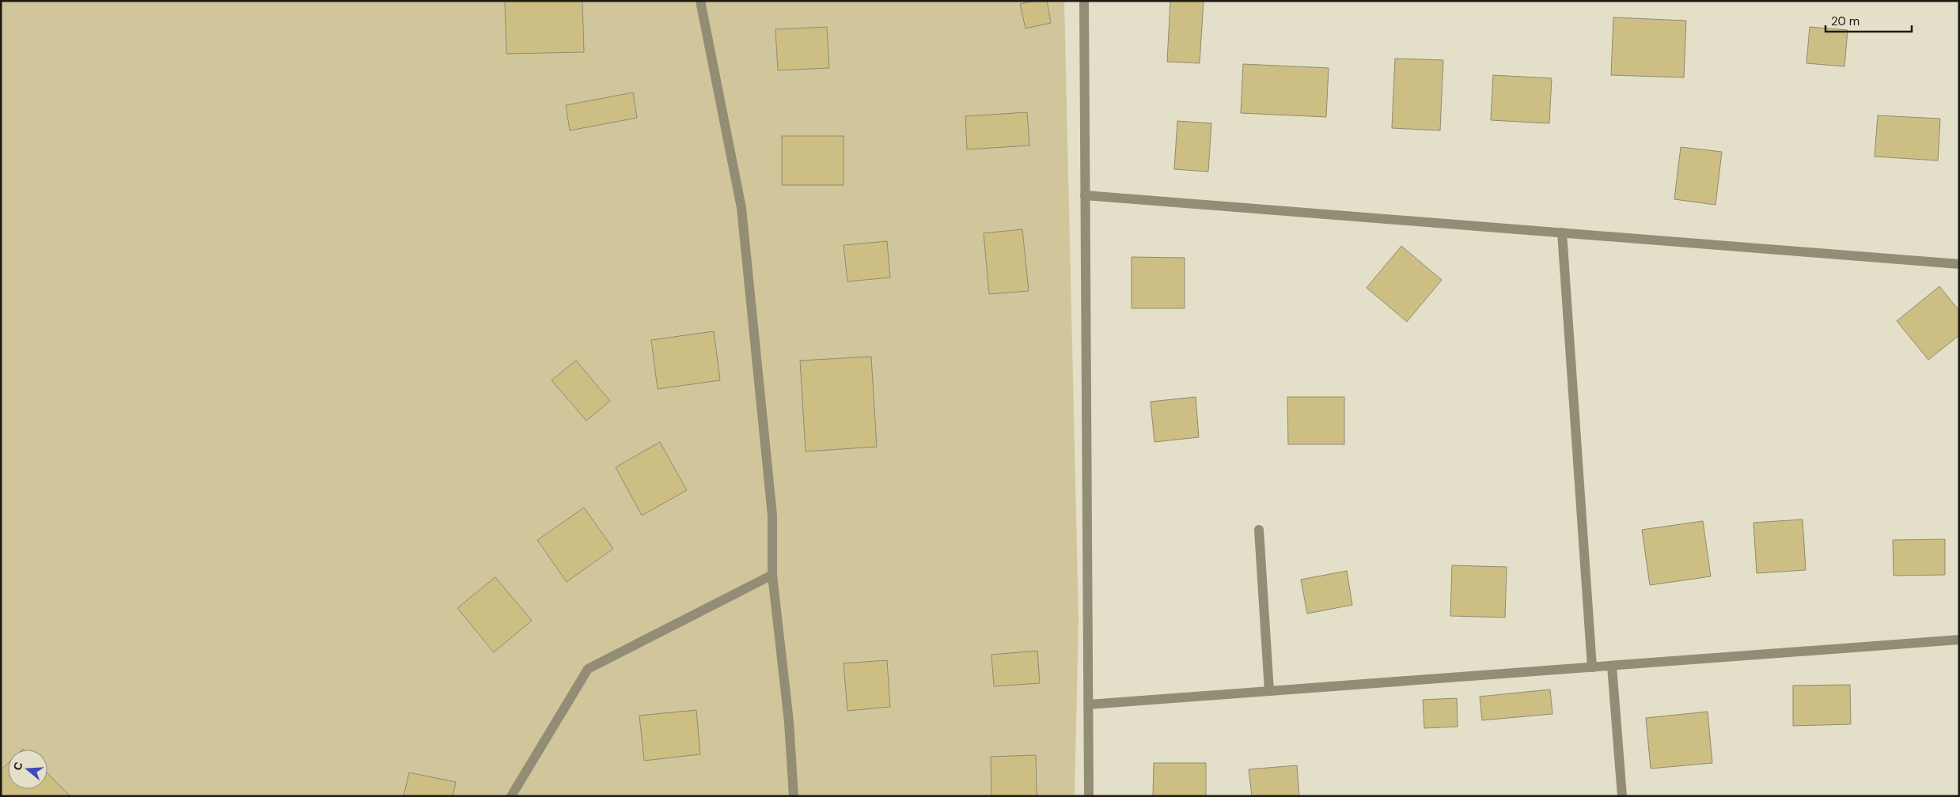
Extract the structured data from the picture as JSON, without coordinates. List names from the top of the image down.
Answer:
{
  "scale_bar": "20 m",
  "north": "left"
}
